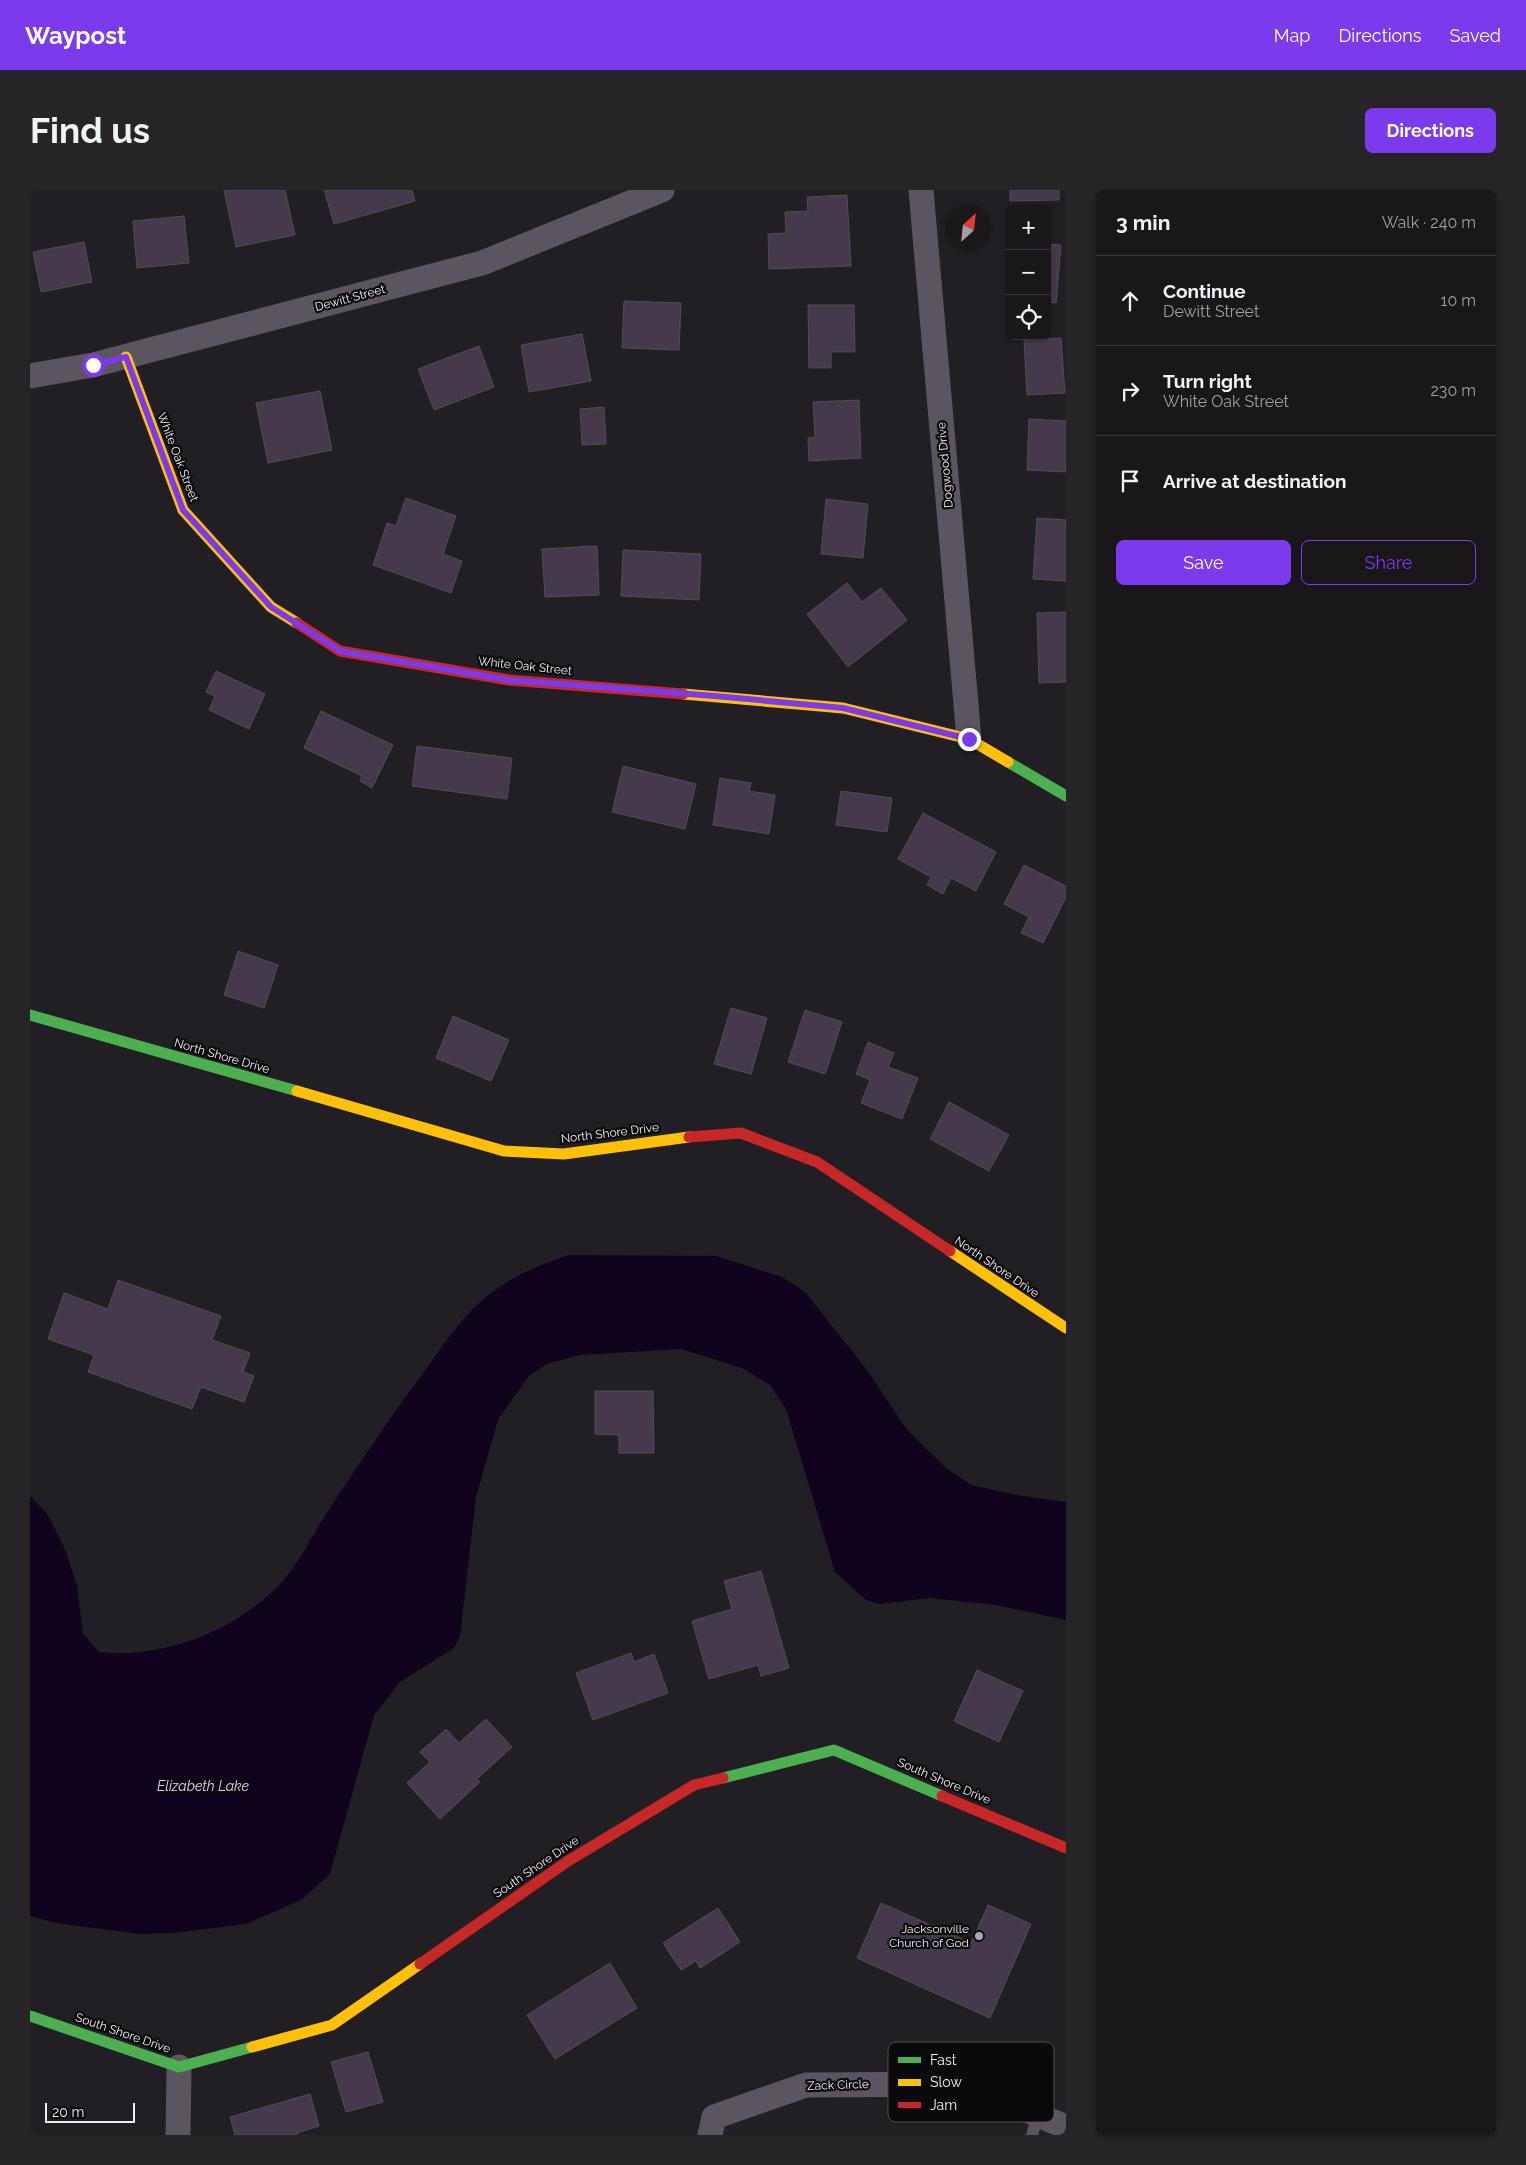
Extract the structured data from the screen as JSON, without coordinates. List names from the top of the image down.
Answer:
{
  "streets": {
    "street": [
      "Dewitt Street",
      "White Oak Street",
      "Dogwood Drive",
      "North Shore Drive",
      "South Shore Drive",
      "Zack Circle"
    ]
  },
  "crossings": [
    ["Dewitt Street", "White Oak Street"],
    ["White Oak Street", "Dogwood Drive"]
  ],
  "water": ["Elizabeth Lake"],
  "places": ["Jacksonville Church of God"],
  "legend": ["Fast", "Slow", "Jam"],
  "scale_bar": "20 m",
  "north": "top right",
  "page": {
    "header": "Waypost",
    "nav": ["Map", "Directions", "Saved"],
    "buttons": [
      "Directions",
      ["Save", "Share"]
    ],
    "title": "Find us",
    "heading": ["3 min", "Walk · 240 m"],
    "map_buttons": ["+", "−"],
    "list": [
      ["Continue", "Dewitt Street", "10 m"],
      ["Turn right", "White Oak Street", "230 m"],
      "Arrive at destination"
    ],
    "scale": "20 m"
  }
}
